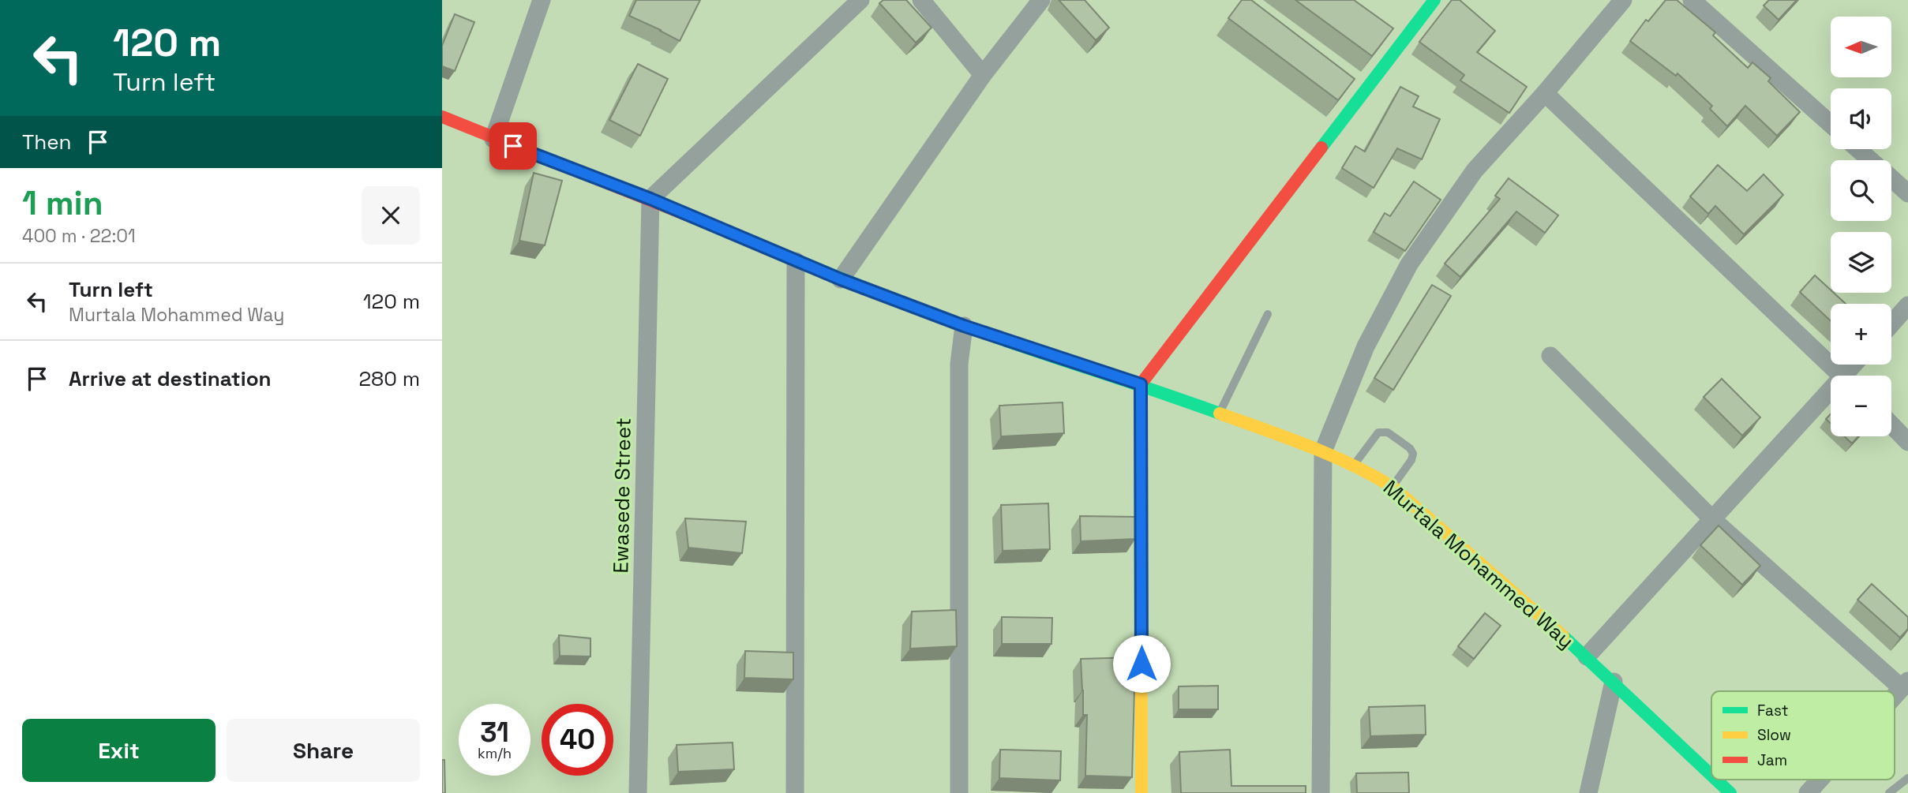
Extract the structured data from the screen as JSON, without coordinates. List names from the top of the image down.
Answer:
{
  "streets": {
    "street": ["Ewasede Street", "Murtala Mohammed Way"]
  },
  "crossings": [
    ["Ewasede Street", "Murtala Mohammed Way"]
  ],
  "legend": ["Fast", "Slow", "Jam"],
  "north": "left",
  "page": {
    "turn": ["120 m", "Turn left"],
    "map_buttons": ["+", "−"],
    "then": "Then",
    "heading": ["1 min", "400 m · 22:01"],
    "list": [
      {
        "name": "Turn left",
        "note": "Murtala Mohammed Way",
        "value": "120 m"
      },
      {
        "name": "Arrive at destination",
        "value": "280 m"
      }
    ],
    "speed": "31 km/h",
    "limit": "40",
    "buttons": ["Exit", "Share"]
  }
}
